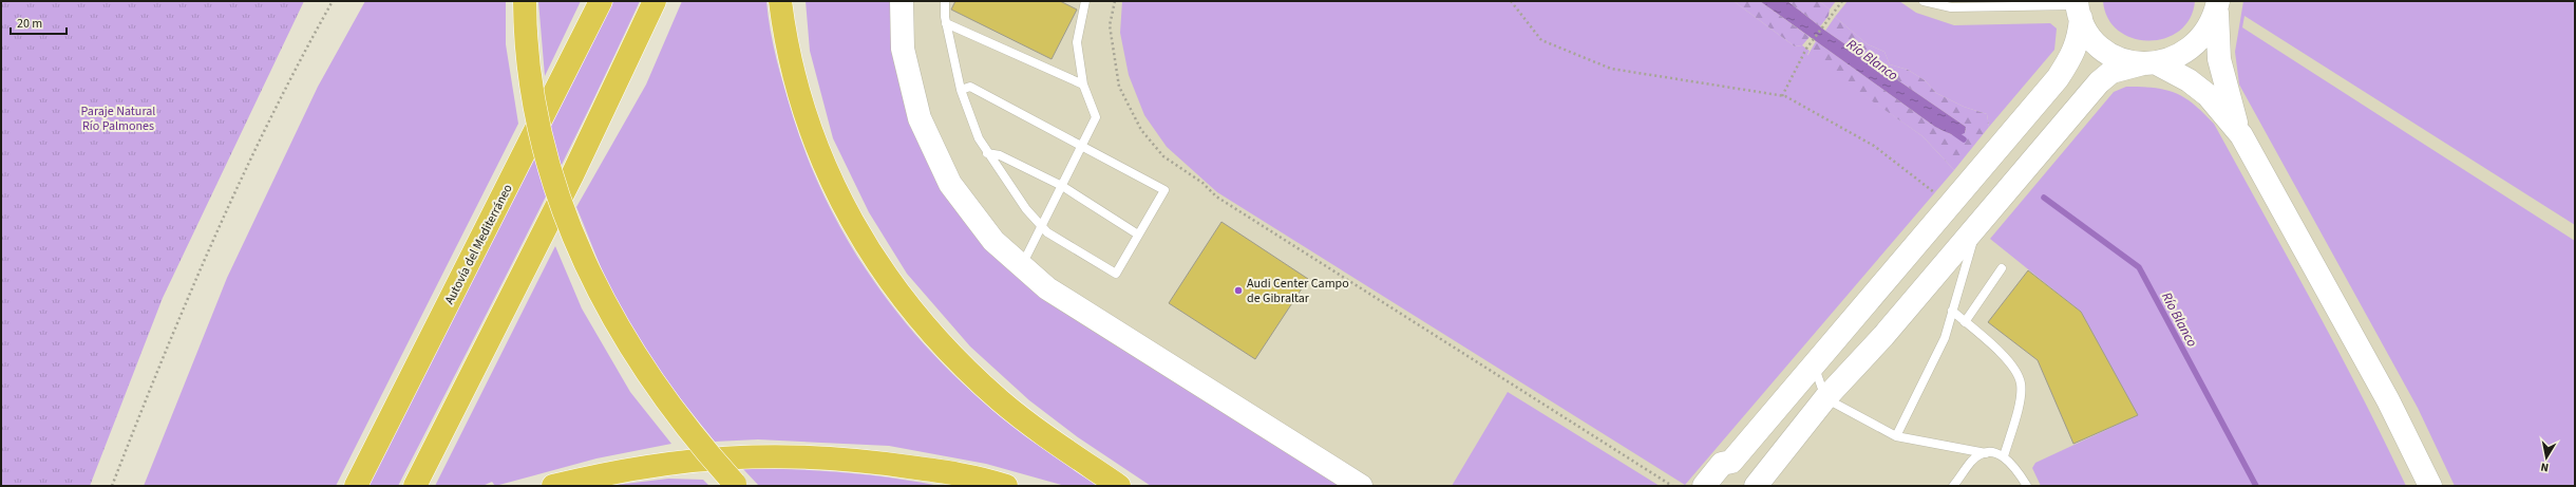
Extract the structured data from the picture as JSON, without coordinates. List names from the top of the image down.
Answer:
{
  "streets": {
    "highway": ["Autovía del Mediterráneo"]
  },
  "water": ["Río Blanco"],
  "parks": ["Paraje Natural Río Palmones"],
  "places": ["Audi Center Campo de Gibraltar"],
  "scale_bar": "20 m",
  "north": "bottom"
}
